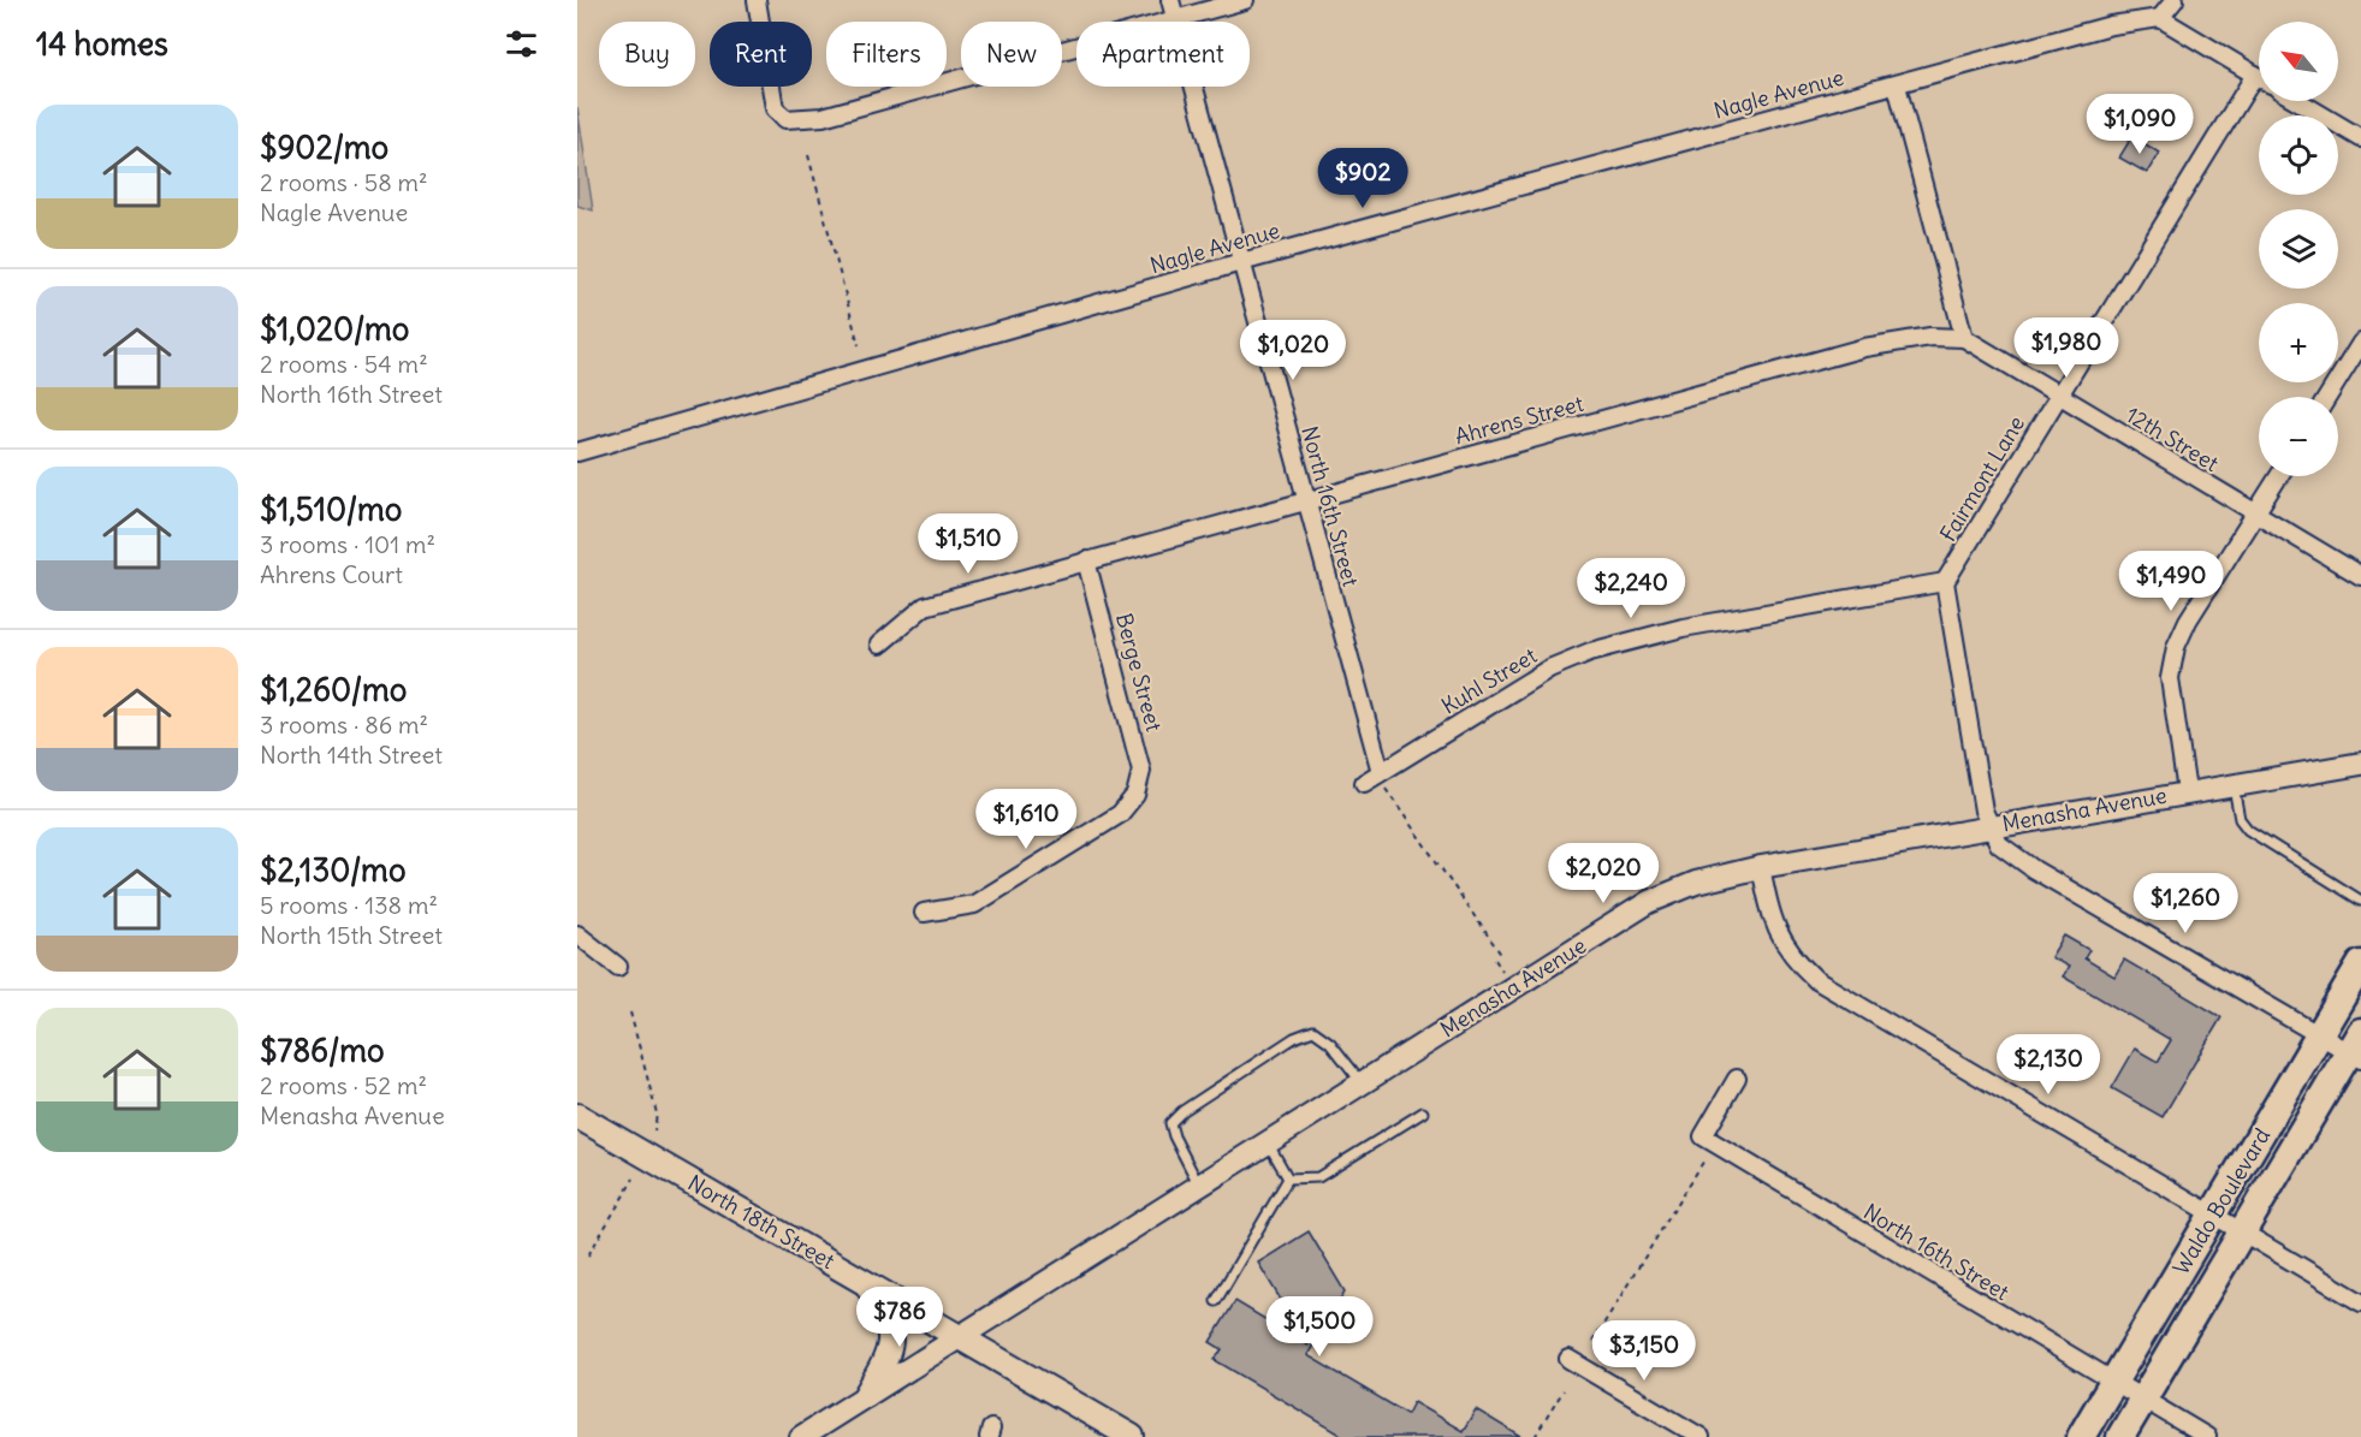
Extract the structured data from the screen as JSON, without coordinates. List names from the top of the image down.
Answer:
{
  "streets": {
    "main road": ["Waldo Boulevard", "North 18th Street"],
    "street": [
      "Nagle Avenue",
      "Ahrens Street",
      "12th Street",
      "Fairmont Lane",
      "North 16th Street",
      "Berge Street",
      "Kuhl Street",
      "Menasha Avenue"
    ]
  },
  "crossings": [
    ["Nagle Avenue", "North 16th Street"],
    ["Ahrens Street", "12th Street"],
    ["Ahrens Street", "North 16th Street"],
    ["Ahrens Street", "Berge Street"],
    ["12th Street", "Fairmont Lane"],
    ["Fairmont Lane", "Kuhl Street"],
    ["North 16th Street", "Kuhl Street"],
    ["North 16th Street", "Waldo Boulevard"],
    ["Menasha Avenue", "North 18th Street"]
  ],
  "north": "top left",
  "page": {
    "heading": "14 homes",
    "map_buttons": ["+", "−"],
    "chip": [
      "Buy",
      "Rent",
      "Filters",
      "New",
      "Apartment"
    ],
    "list": [
      {
        "name": "$902/mo",
        "note": "2 rooms · 58 m² · Nagle Avenue"
      },
      {
        "name": "$1,020/mo",
        "note": "2 rooms · 54 m² · North 16th Street"
      },
      {
        "name": "$1,510/mo",
        "note": "3 rooms · 101 m² · Ahrens Court"
      },
      {
        "name": "$1,260/mo",
        "note": "3 rooms · 86 m² · North 14th Street"
      },
      {
        "name": "$2,130/mo",
        "note": "5 rooms · 138 m² · North 15th Street"
      },
      {
        "name": "$786/mo",
        "note": "2 rooms · 52 m² · Menasha Avenue"
      }
    ],
    "price": [
      "$1,090",
      "$902",
      "$1,980",
      "$1,020",
      "$1,510",
      "$1,490",
      "$2,240",
      "$1,610",
      "$2,020",
      "$1,260",
      "$2,130",
      "$786",
      "$1,500",
      "$3,150"
    ]
  }
}
